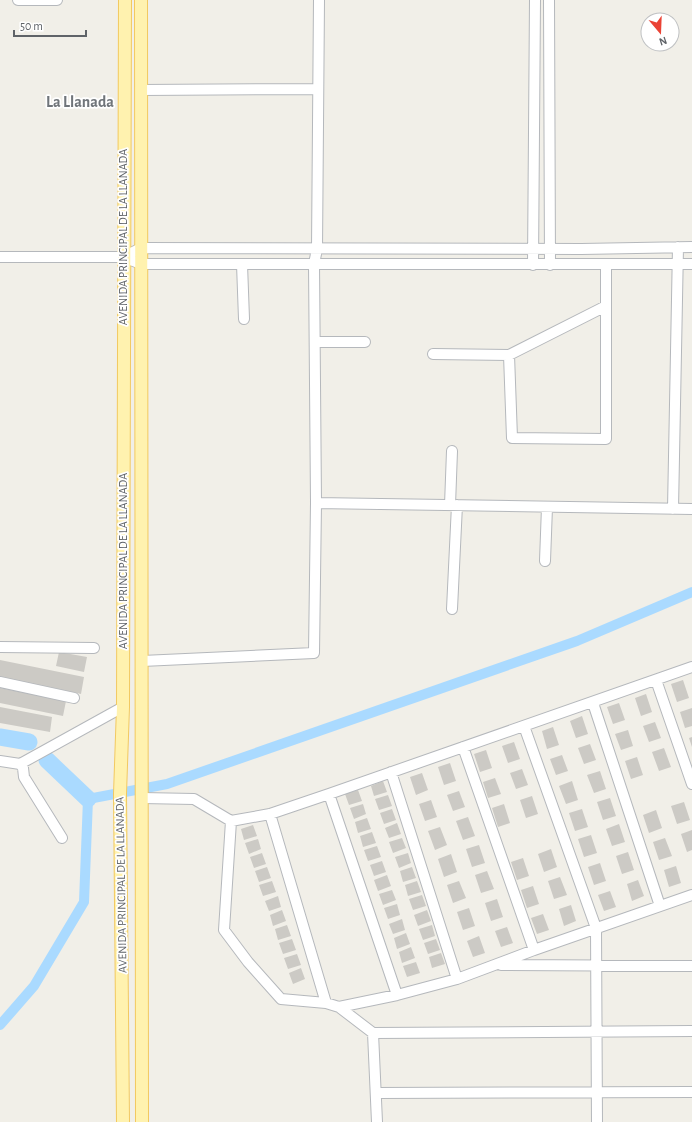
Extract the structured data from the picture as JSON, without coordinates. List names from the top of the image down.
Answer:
{
  "streets": {
    "main road": ["AVENIDA PRINCIPAL DE LA LLANADA"]
  },
  "districts": ["La Llanada"],
  "scale_bar": "50 m",
  "north": "bottom"
}
